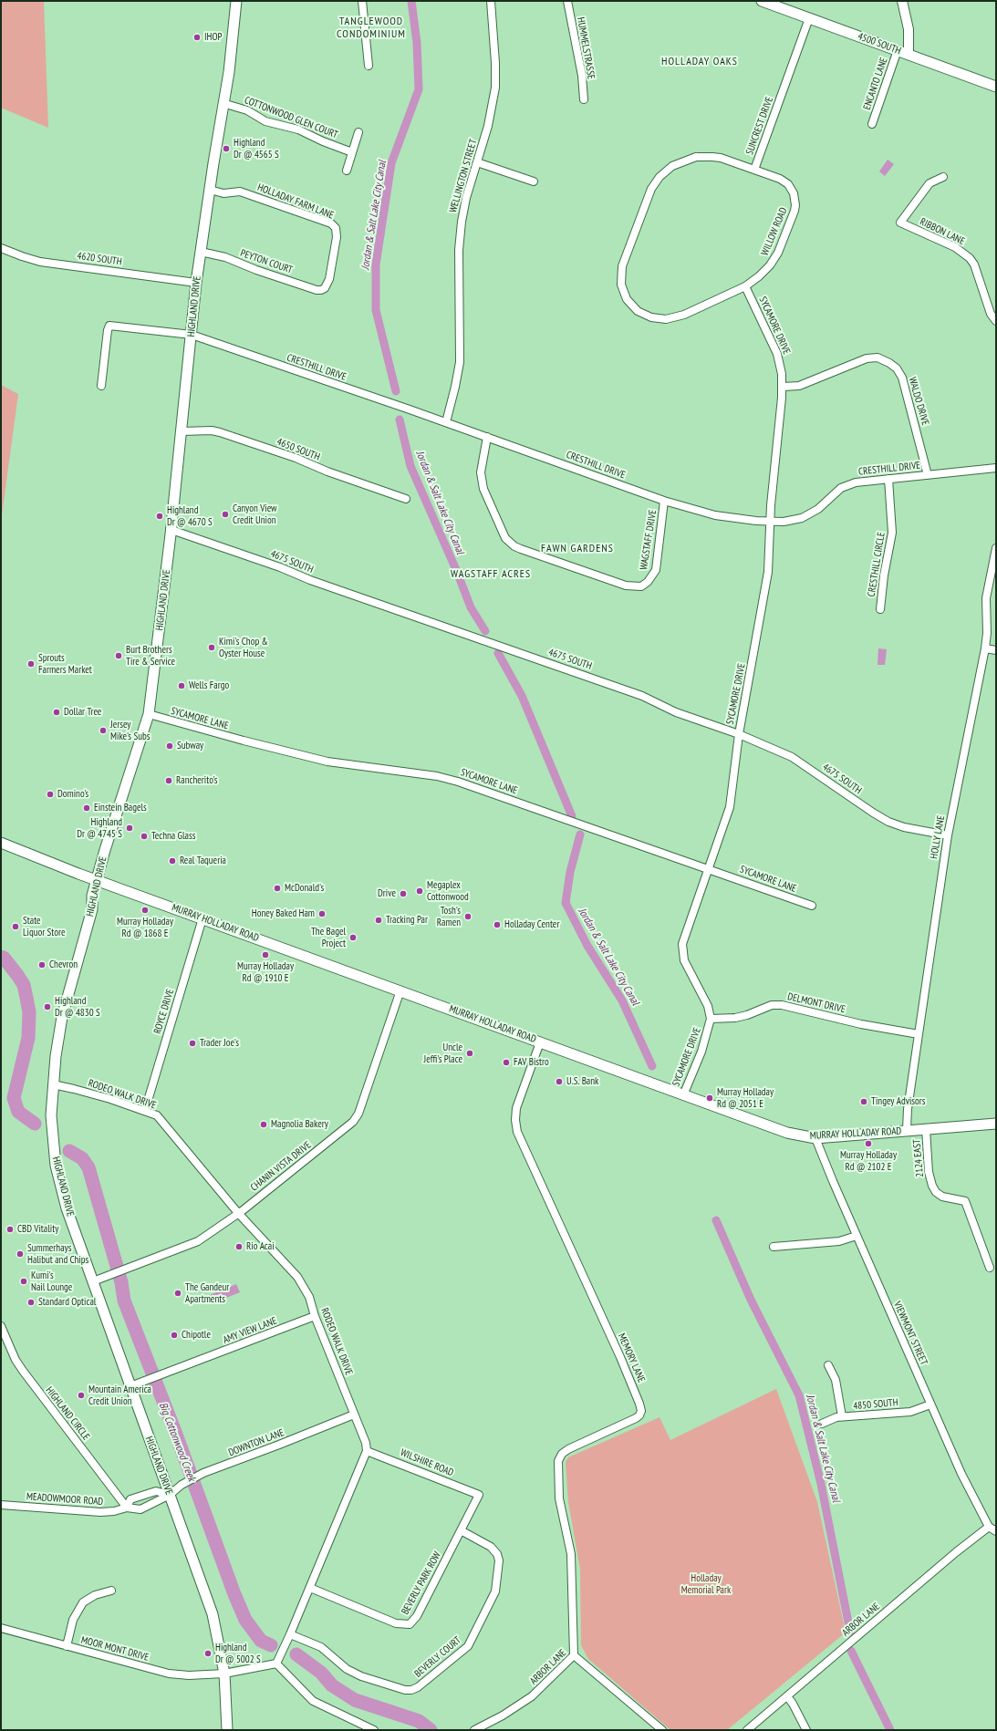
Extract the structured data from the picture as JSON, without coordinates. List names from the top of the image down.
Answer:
{
  "streets": {
    "main road": ["4500 SOUTH", "HIGHLAND DRIVE", "MURRAY HOLLADAY ROAD"],
    "street": [
      "HUMMELSTRASSE",
      "ENCANTO LANE",
      "COTTONWOOD GLEN COURT",
      "SUNCREST DRIVE",
      "WELLINGTON STREET",
      "HOLLADAY FARM LANE",
      "WILLOW ROAD",
      "RIBBON LANE",
      "4620 SOUTH",
      "PEYTON COURT",
      "SYCAMORE DRIVE",
      "CRESTHILL DRIVE",
      "WALDO DRIVE",
      "4650 SOUTH",
      "WAGSTAFF DRIVE",
      "4675 SOUTH",
      "CRESTHILL CIRCLE",
      "SYCAMORE LANE",
      "HOLLY LANE",
      "DELMONT DRIVE",
      "ROYCE DRIVE",
      "RODEO WALK DRIVE",
      "2124 EAST",
      "CHANIN VISTA DRIVE",
      "AMY VIEW LANE",
      "VIEWMONT STREET",
      "MEMORY LANE",
      "4850 SOUTH",
      "HIGHLAND CIRCLE",
      "DOWNTON LANE",
      "WILSHIRE ROAD",
      "MEADOWMOOR ROAD",
      "BEVERLY PARK ROW",
      "ARBOR LANE",
      "MOOR MONT DRIVE",
      "BEVERLY COURT"
    ]
  },
  "crossings": [
    ["4500 SOUTH", "ENCANTO LANE"],
    ["4500 SOUTH", "SUNCREST DRIVE"],
    ["COTTONWOOD GLEN COURT", "HIGHLAND DRIVE"],
    ["SUNCREST DRIVE", "WILLOW ROAD"],
    ["WELLINGTON STREET", "CRESTHILL DRIVE"],
    ["HOLLADAY FARM LANE", "PEYTON COURT"],
    ["HOLLADAY FARM LANE", "HIGHLAND DRIVE"],
    ["WILLOW ROAD", "SYCAMORE DRIVE"],
    ["4620 SOUTH", "HIGHLAND DRIVE"],
    ["PEYTON COURT", "HIGHLAND DRIVE"],
    ["HIGHLAND DRIVE", "CRESTHILL DRIVE"],
    ["HIGHLAND DRIVE", "4650 SOUTH"],
    ["HIGHLAND DRIVE", "4675 SOUTH"],
    ["HIGHLAND DRIVE", "SYCAMORE LANE"],
    ["HIGHLAND DRIVE", "MURRAY HOLLADAY ROAD"],
    ["HIGHLAND DRIVE", "RODEO WALK DRIVE"],
    ["HIGHLAND DRIVE", "CHANIN VISTA DRIVE"],
    ["HIGHLAND DRIVE", "AMY VIEW LANE"],
    ["HIGHLAND DRIVE", "DOWNTON LANE"],
    ["HIGHLAND DRIVE", "MEADOWMOOR ROAD"],
    ["HIGHLAND DRIVE", "MOOR MONT DRIVE"],
    ["SYCAMORE DRIVE", "CRESTHILL DRIVE"],
    ["SYCAMORE DRIVE", "WALDO DRIVE"],
    ["SYCAMORE DRIVE", "4675 SOUTH"],
    ["SYCAMORE DRIVE", "SYCAMORE LANE"],
    ["SYCAMORE DRIVE", "MURRAY HOLLADAY ROAD"],
    ["SYCAMORE DRIVE", "DELMONT DRIVE"],
    ["CRESTHILL DRIVE", "WALDO DRIVE"],
    ["CRESTHILL DRIVE", "WAGSTAFF DRIVE"],
    ["CRESTHILL DRIVE", "CRESTHILL CIRCLE"],
    ["4675 SOUTH", "HOLLY LANE"],
    ["HOLLY LANE", "MURRAY HOLLADAY ROAD"],
    ["HOLLY LANE", "DELMONT DRIVE"],
    ["MURRAY HOLLADAY ROAD", "ROYCE DRIVE"],
    ["MURRAY HOLLADAY ROAD", "2124 EAST"],
    ["MURRAY HOLLADAY ROAD", "CHANIN VISTA DRIVE"],
    ["MURRAY HOLLADAY ROAD", "VIEWMONT STREET"],
    ["MURRAY HOLLADAY ROAD", "MEMORY LANE"],
    ["ROYCE DRIVE", "RODEO WALK DRIVE"],
    ["RODEO WALK DRIVE", "CHANIN VISTA DRIVE"],
    ["RODEO WALK DRIVE", "AMY VIEW LANE"],
    ["RODEO WALK DRIVE", "DOWNTON LANE"],
    ["RODEO WALK DRIVE", "WILSHIRE ROAD"],
    ["VIEWMONT STREET", "4850 SOUTH"],
    ["VIEWMONT STREET", "ARBOR LANE"],
    ["MEMORY LANE", "ARBOR LANE"],
    ["HIGHLAND CIRCLE", "MEADOWMOOR ROAD"],
    ["DOWNTON LANE", "MEADOWMOOR ROAD"],
    ["WILSHIRE ROAD", "BEVERLY PARK ROW"],
    ["BEVERLY PARK ROW", "BEVERLY COURT"]
  ],
  "districts": [
    "TANGLEWOOD CONDOMINIUM",
    "HOLLADAY OAKS",
    "FAWN GARDENS",
    "WAGSTAFF ACRES"
  ],
  "water": ["Jordan & Salt Lake City Canal", "Big Cottonwood Creek"],
  "parks": ["Holladay Memorial Park"],
  "places": [
    "IHOP",
    "Highland Dr @ 4565 S",
    "Canyon View Credit Union",
    "Highland Dr @ 4670 S",
    "Kimi's Chop & Oyster House",
    "Burt Brothers Tire & Service",
    "Sprouts Farmers Market",
    "Wells Fargo",
    "Dollar Tree",
    "Jersey Mike's Subs",
    "Subway",
    "Rancherito's",
    "Domino's",
    "Einstein Bagels",
    "Highland Dr @ 4745 S",
    "Techna Glass",
    "Real Taqueria",
    "McDonald's",
    "Megaplex Cottonwood",
    "Drive",
    "Murray Holladay Rd @ 1868 E",
    "Honey Baked Ham",
    "Tosh's Ramen",
    "Tracking Par",
    "Holladay Center",
    "State Liquor Store",
    "The Bagel Project",
    "Murray Holladay Rd @ 1910 E",
    "Chevron",
    "Highland Dr @ 4830 S",
    "Trader Joe's",
    "Uncle Jeffi's Place",
    "FAV Bistro",
    "U.S. Bank",
    "Murray Holladay Rd @ 2051 E",
    "Tingey Advisors",
    "Magnolia Bakery",
    "Murray Holladay Rd @ 2102 E",
    "CBD Vitality",
    "Rio Acai",
    "Summerhays Halibut and Chips",
    "Kumi's Nail Lounge",
    "The Gandeur Apartments",
    "Standard Optical",
    "Chipotle",
    "Mountain America Credit Union",
    "Highland Dr @ 5002 S"
  ]
}
